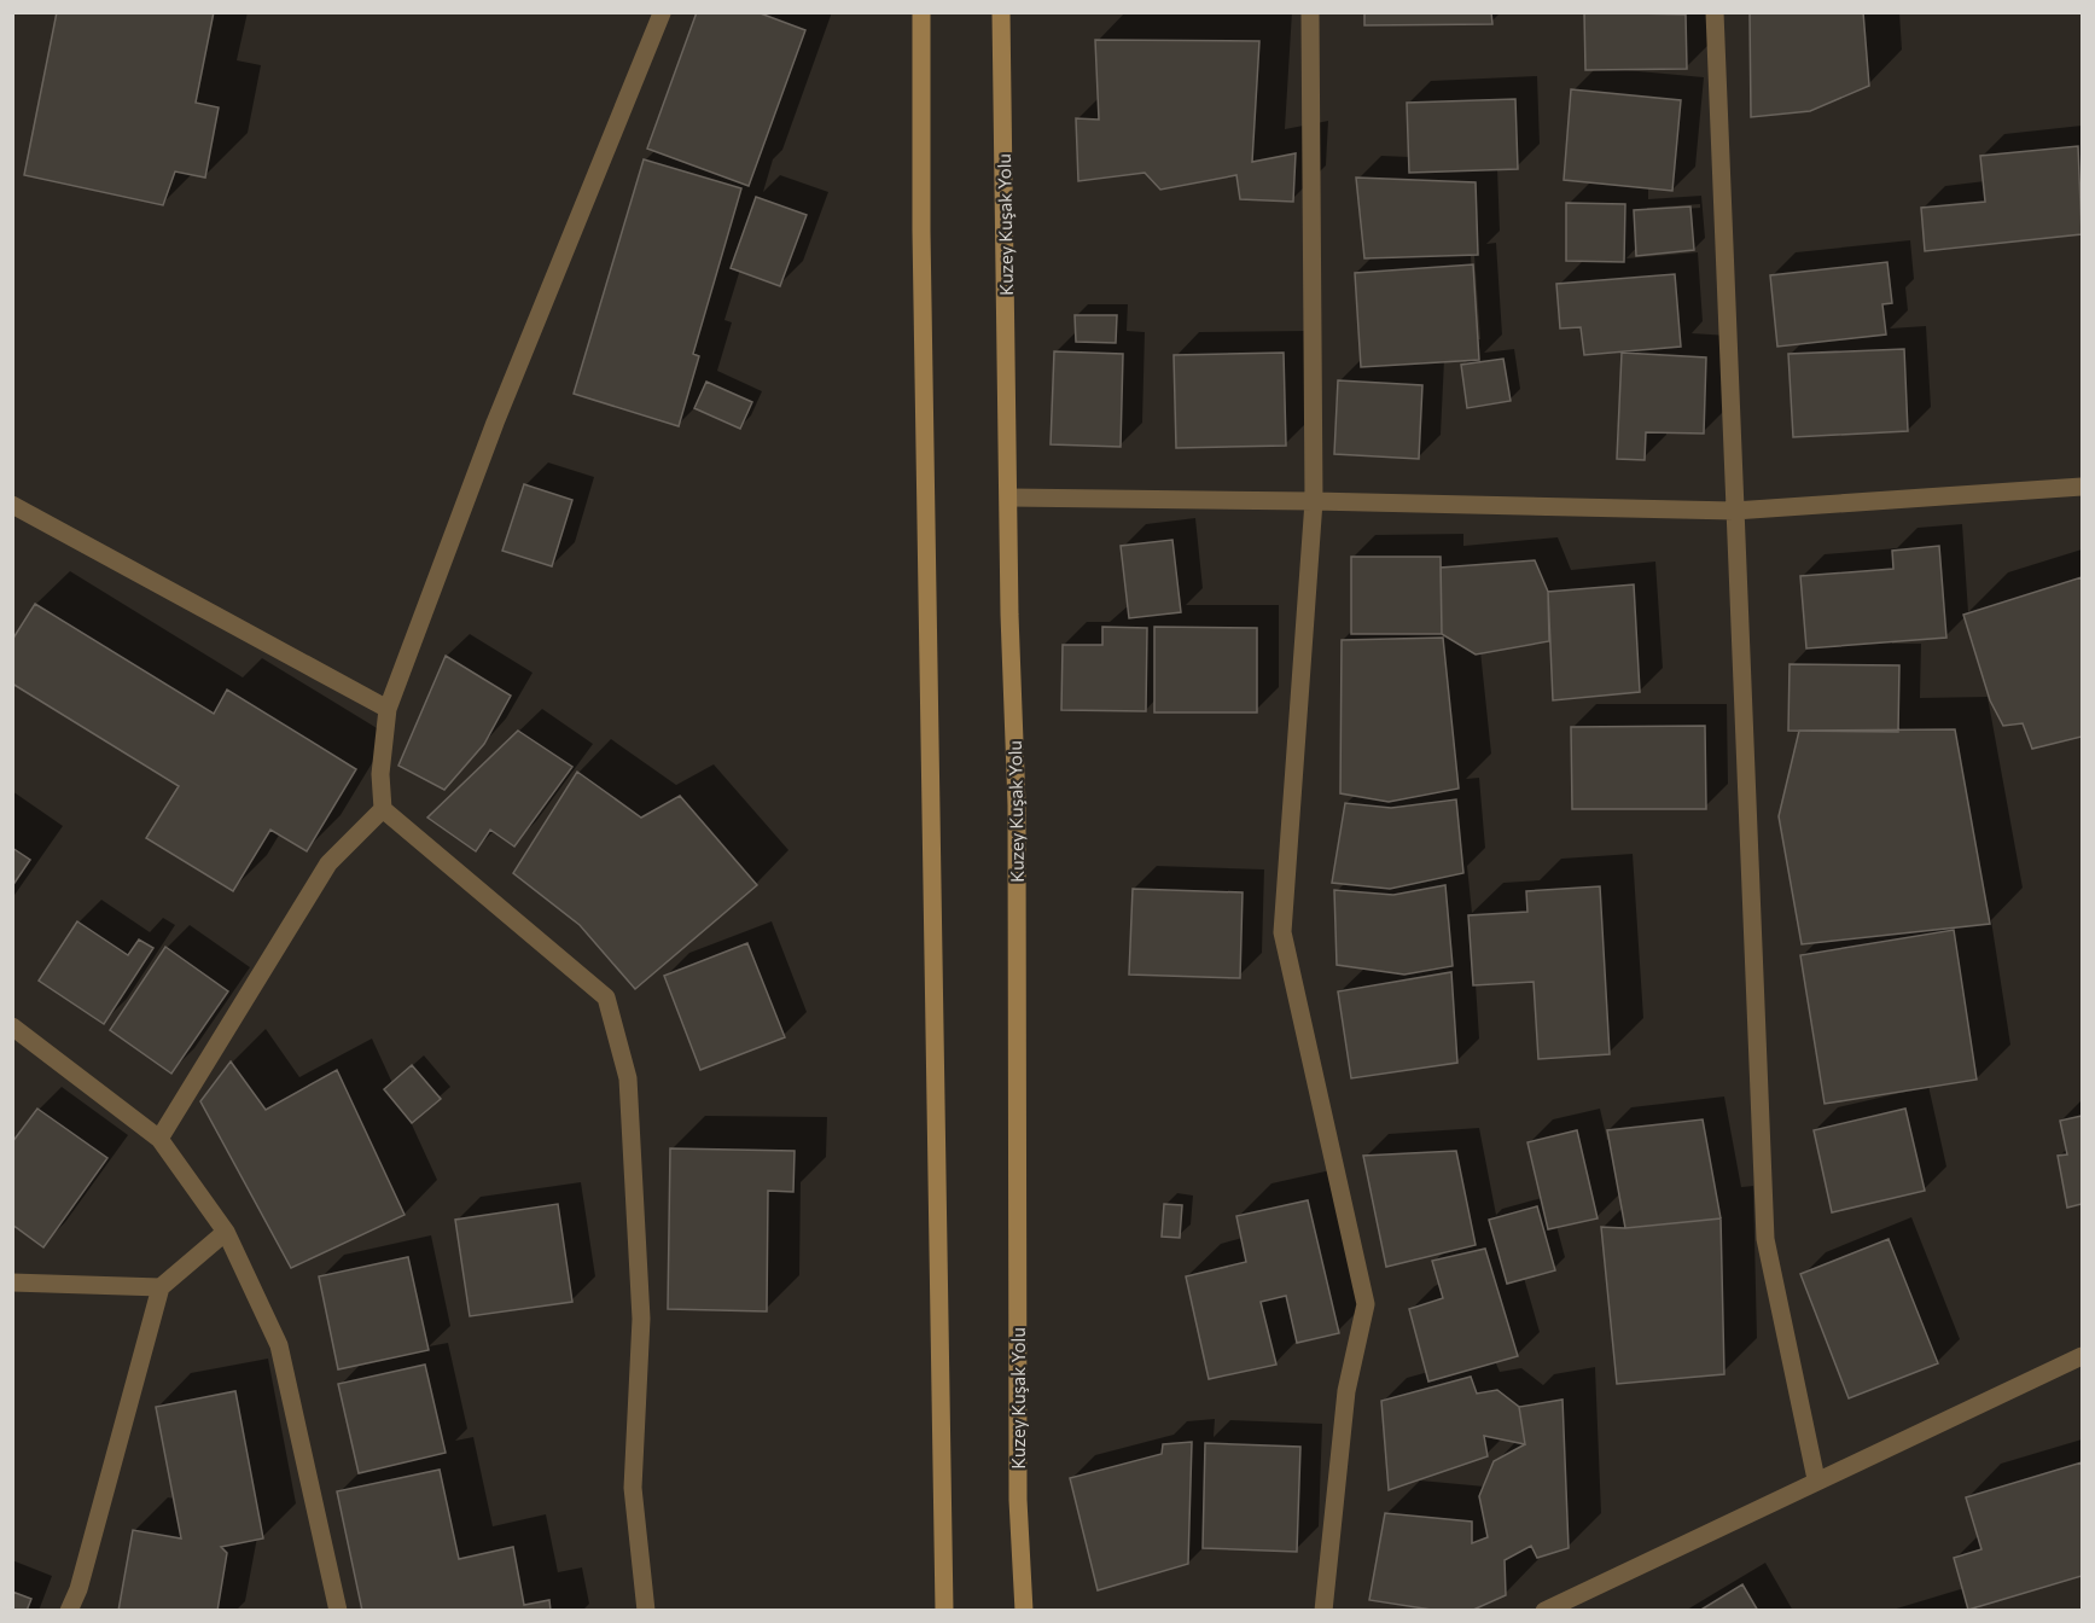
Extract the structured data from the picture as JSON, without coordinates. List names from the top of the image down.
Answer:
{
  "streets": {
    "main road": ["Kuzey Kuşak Yolu"]
  }
}
